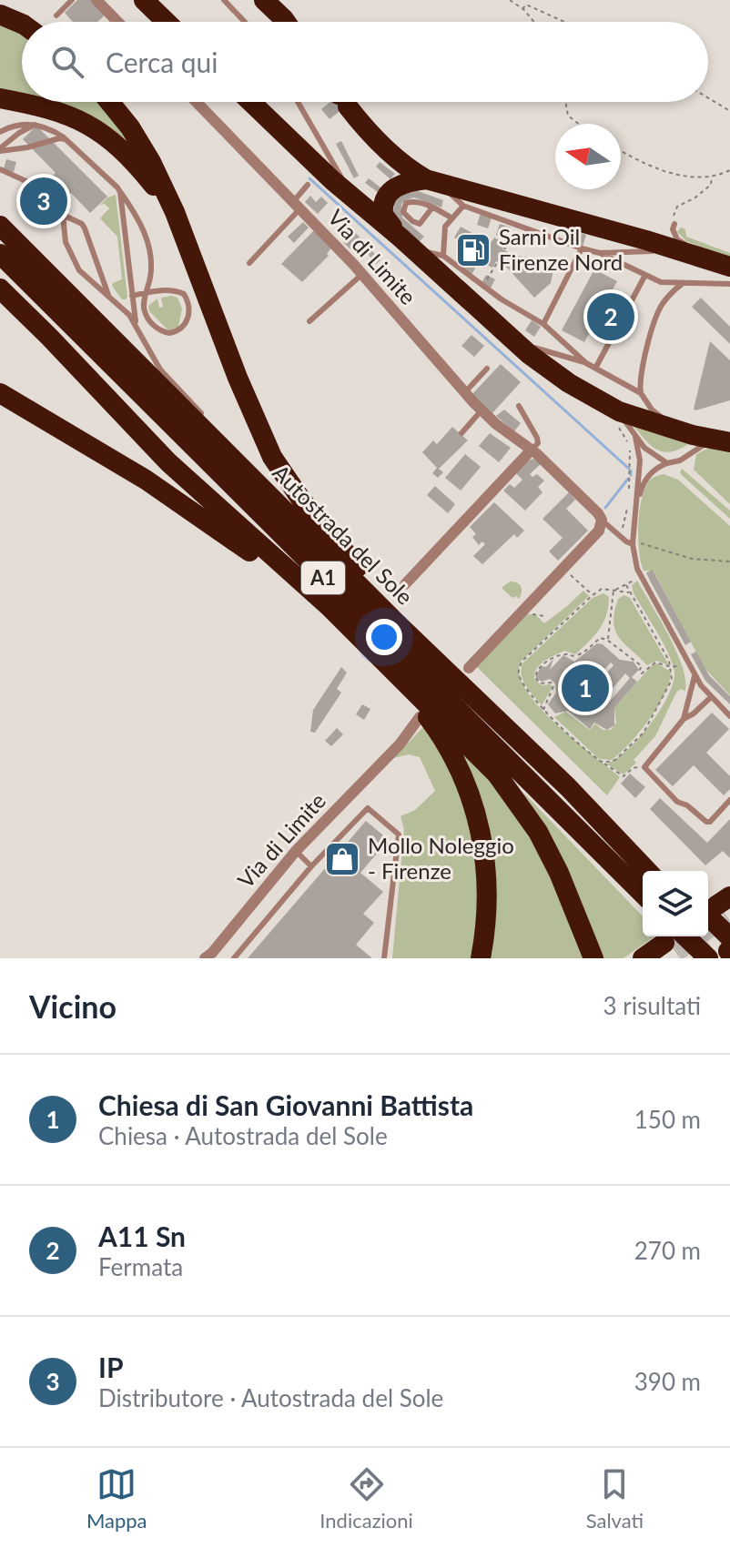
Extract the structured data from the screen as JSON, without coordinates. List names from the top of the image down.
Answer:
{
  "streets": {
    "highway": ["Autostrada del Sole", "A1"],
    "street": ["Via di Limite"]
  },
  "places": {
    "fuel station": ["Sarni Oil Firenze Nord"],
    "shop": ["Mollo Noleggio - Firenze"]
  },
  "north": "left",
  "page": {
    "search": "Cerca qui",
    "pins": ["3", "2", "1"],
    "heading": ["Vicino", "3 risultati"],
    "list": [
      {
        "mark": "1",
        "name": "Chiesa di San Giovanni Battista",
        "note": "Chiesa · Autostrada del Sole",
        "value": "150 m"
      },
      {
        "mark": "2",
        "name": "A11 Sn",
        "note": "Fermata",
        "value": "270 m"
      },
      {
        "mark": "3",
        "name": "IP",
        "note": "Distributore · Autostrada del Sole",
        "value": "390 m"
      }
    ],
    "nav": ["Mappa", "Indicazioni", "Salvati"]
  }
}
